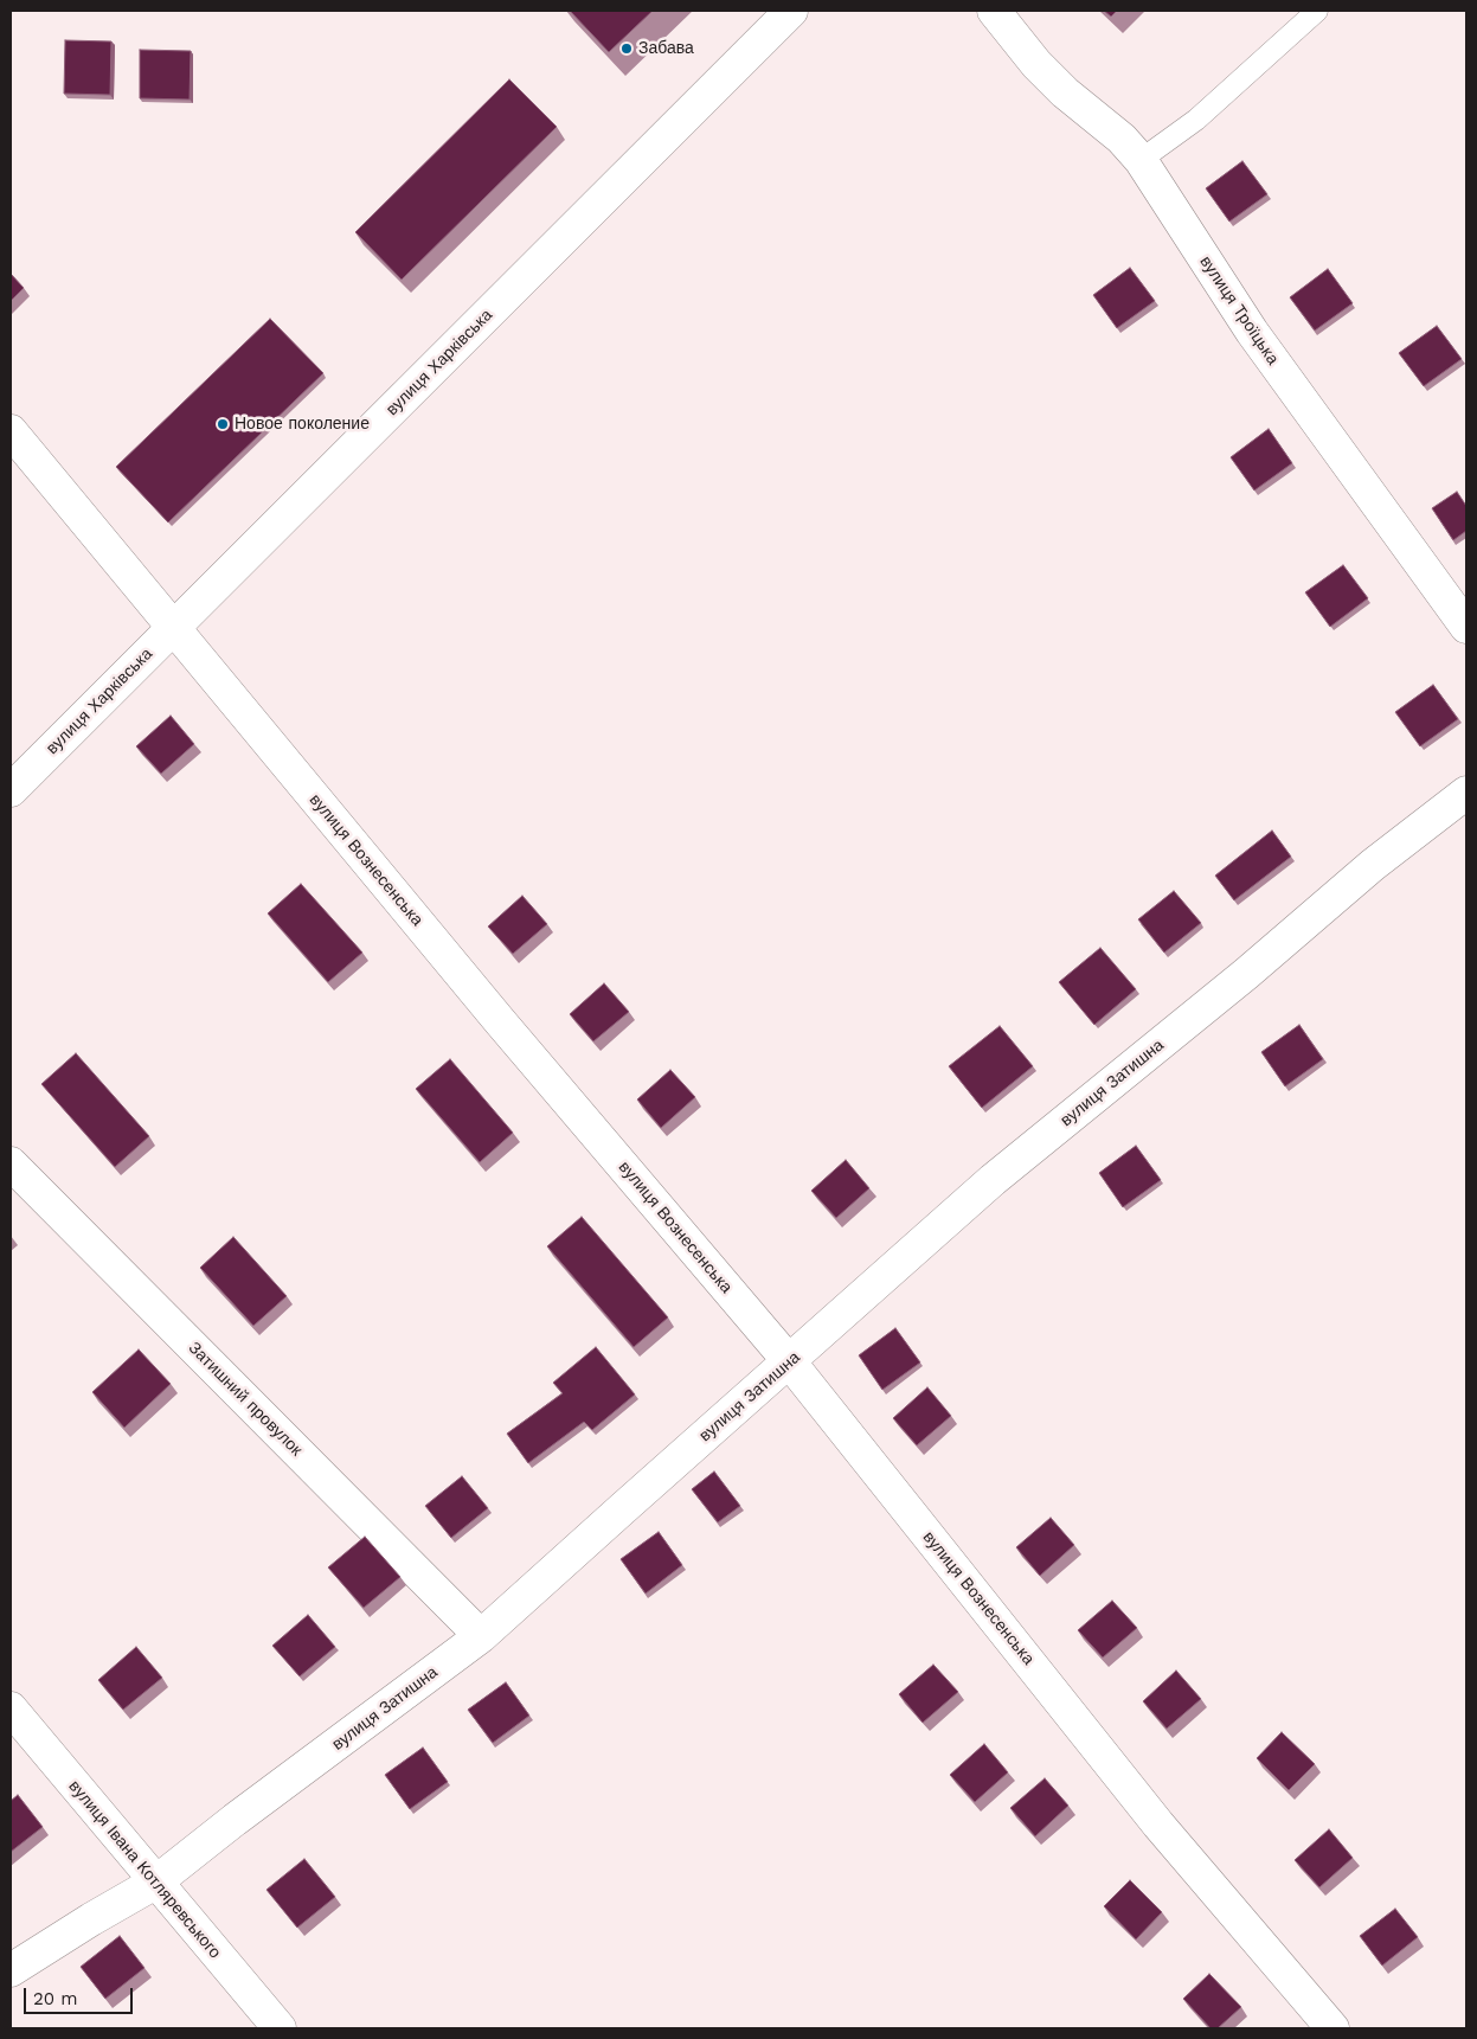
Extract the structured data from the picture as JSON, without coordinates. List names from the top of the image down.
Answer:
{
  "streets": {
    "street": [
      "вулиця Троїцька",
      "вулиця Харківська",
      "вулиця Вознесенська",
      "вулиця Затишна",
      "Затишний провулок",
      "вулиця Івана Котляревського"
    ]
  },
  "crossings": [
    ["вулиця Харківська", "вулиця Вознесенська"],
    ["вулиця Вознесенська", "вулиця Затишна"],
    ["вулиця Затишна", "Затишний провулок"],
    ["вулиця Затишна", "вулиця Івана Котляревського"]
  ],
  "places": ["Забава", "Новое поколение"],
  "scale_bar": "20 m"
}
